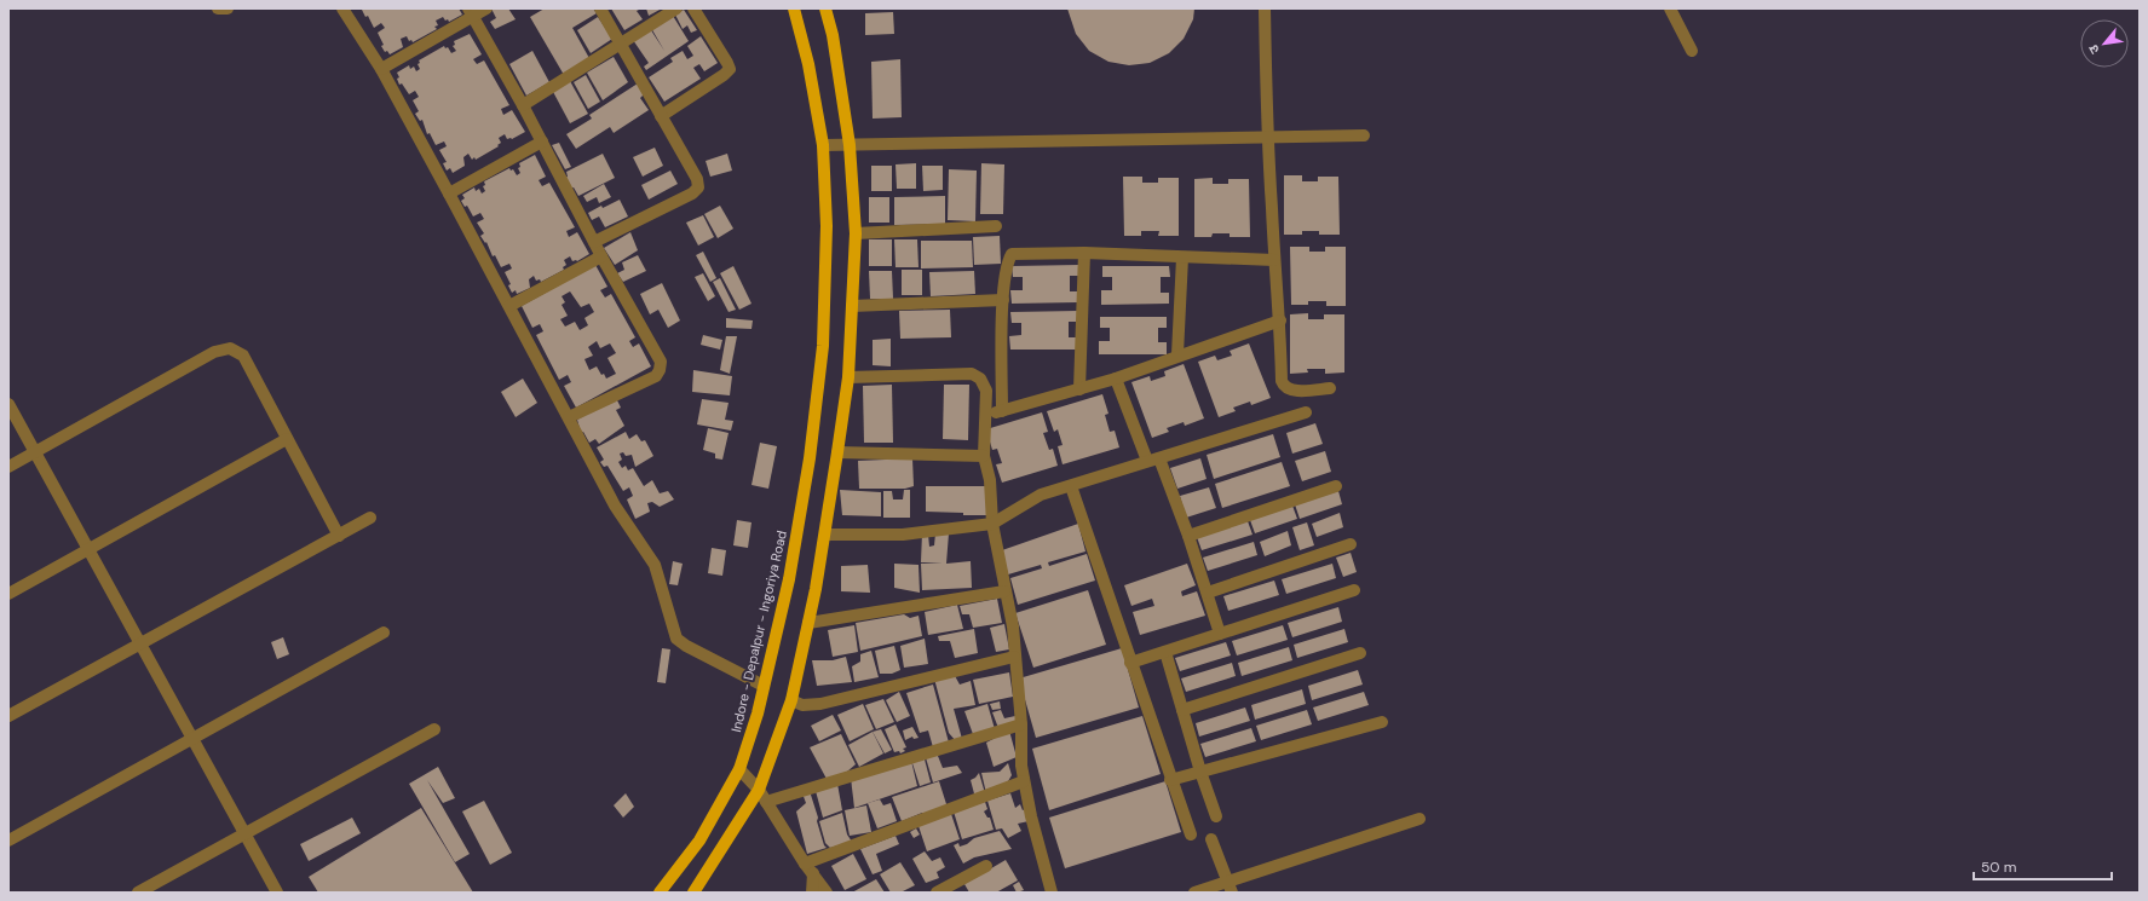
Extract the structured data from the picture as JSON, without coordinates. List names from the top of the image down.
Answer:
{
  "streets": {
    "main road": ["Indore - Depalpur - Ingoriya Road"]
  },
  "scale_bar": "50 m",
  "north": "bottom left"
}
